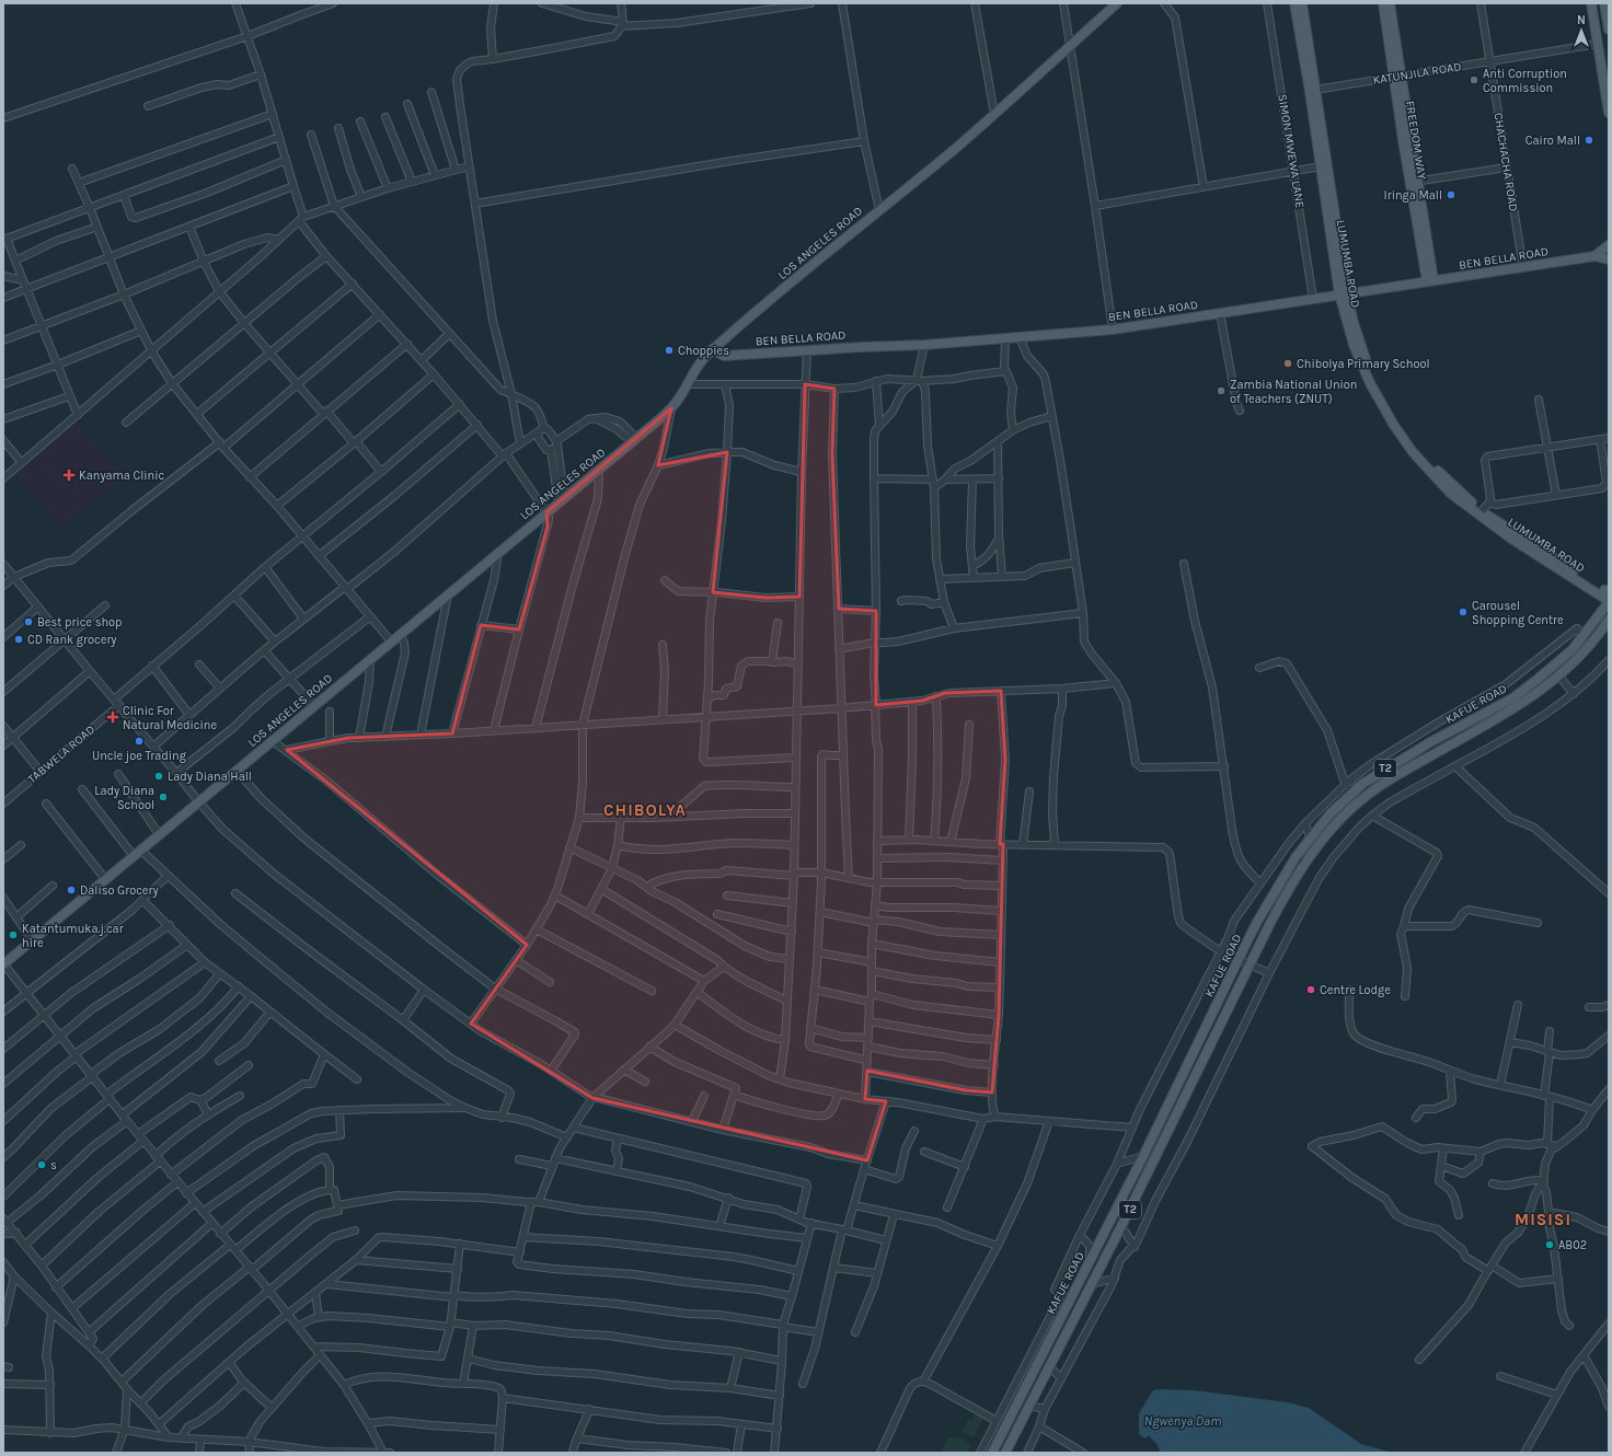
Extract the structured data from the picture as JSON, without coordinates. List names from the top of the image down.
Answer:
{
  "streets": {
    "main road": [
      "FREEDOM WAY",
      "LOS ANGELES ROAD",
      "BEN BELLA ROAD",
      "LUMUMBA ROAD",
      "KAFUE ROAD",
      "T2"
    ],
    "street": [
      "KATUNJILA ROAD",
      "SIMON MWEWA LANE",
      "CHACHACHA ROAD",
      "TABWELA ROAD"
    ]
  },
  "crossings": [
    ["KATUNJILA ROAD", "FREEDOM WAY"],
    ["KATUNJILA ROAD", "CHACHACHA ROAD"],
    ["KATUNJILA ROAD", "LUMUMBA ROAD"],
    ["FREEDOM WAY", "BEN BELLA ROAD"],
    ["SIMON MWEWA LANE", "BEN BELLA ROAD"],
    ["CHACHACHA ROAD", "BEN BELLA ROAD"],
    ["LOS ANGELES ROAD", "BEN BELLA ROAD"],
    ["BEN BELLA ROAD", "LUMUMBA ROAD"],
    ["LUMUMBA ROAD", "KAFUE ROAD"]
  ],
  "districts": ["CHIBOLYA", "MISISI"],
  "water": ["Ngwenya Dam"],
  "places": {
    "other": [
      "Anti Corruption Commission",
      "Cairo Mall",
      "Iringa Mall",
      "Choppies",
      "Chibolya Primary School",
      "Zambia National Union of Teachers (ZNUT)",
      "Carousel Shopping Centre",
      "Best price shop",
      "CD Rank grocery",
      "Uncle joe Trading",
      "Lady Diana Hall",
      "Lady Diana School",
      "Daliso Grocery",
      "Katantumuka.j.car hire",
      "Centre Lodge",
      "s",
      "AB02"
    ],
    "health": ["Kanyama Clinic", "Clinic For Natural Medicine"]
  },
  "north": "top"
}
